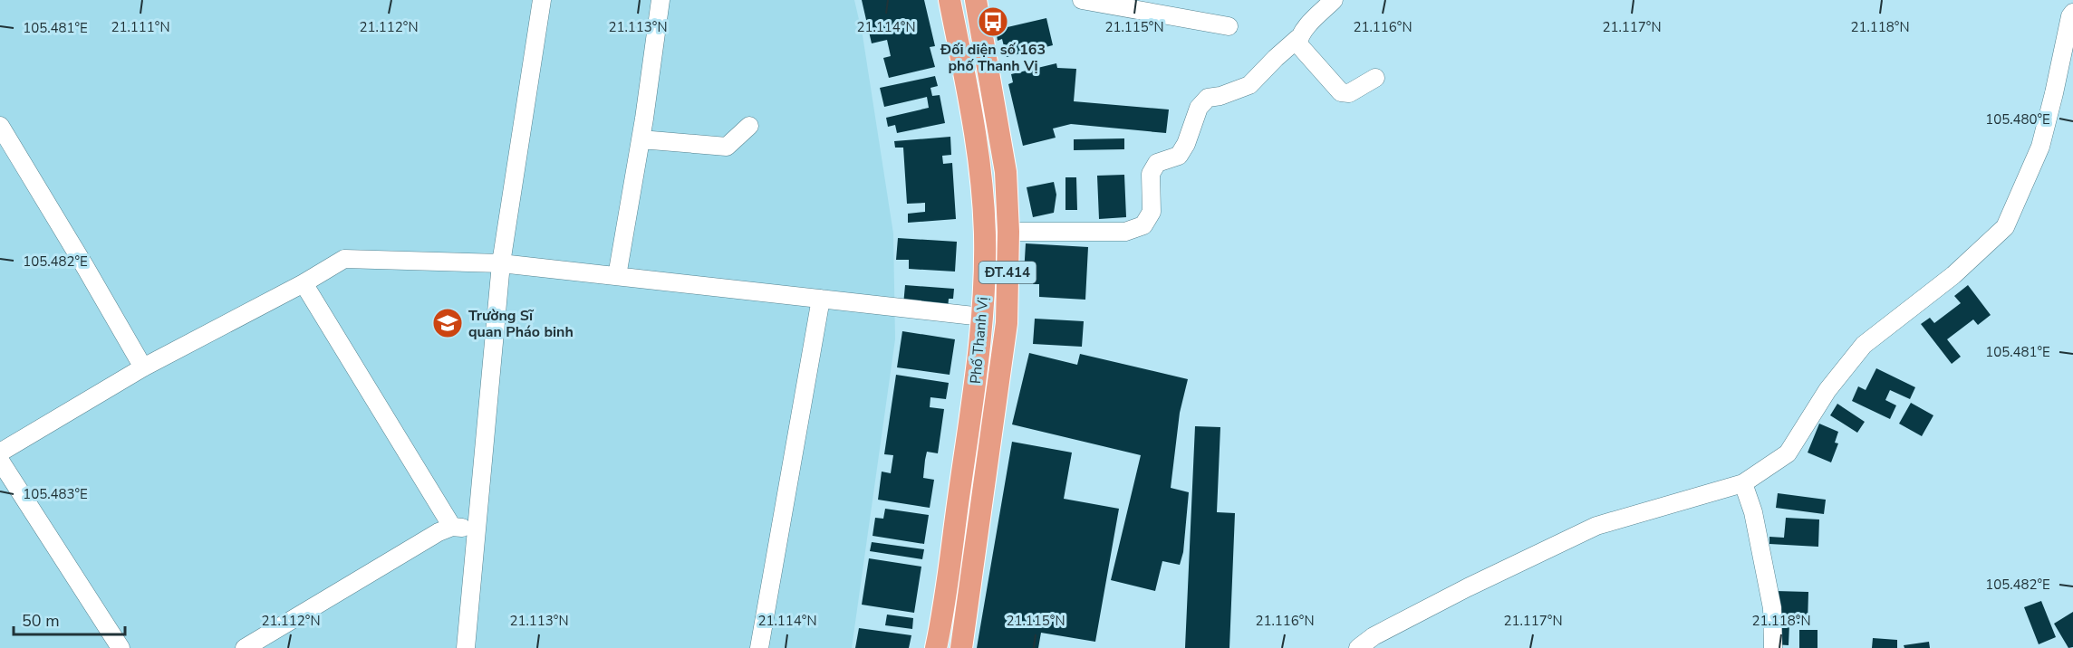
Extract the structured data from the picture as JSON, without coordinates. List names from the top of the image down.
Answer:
{
  "streets": {
    "main road": ["ĐT.414", "Phố Thanh Vị"]
  },
  "places": {
    "bus stop": ["Đối diện số 163 phố Thanh Vị"],
    "school or university": ["Trường Sĩ quan Pháo binh"]
  },
  "scale_bar": "50 m",
  "coordinates": [
    "21.111°N",
    "21.112°N",
    "21.113°N",
    "21.114°N",
    "21.115°N",
    "21.116°N",
    "21.117°N",
    "21.118°N",
    "105.481°E",
    "105.480°E",
    "105.482°E",
    "105.483°E"
  ]
}
